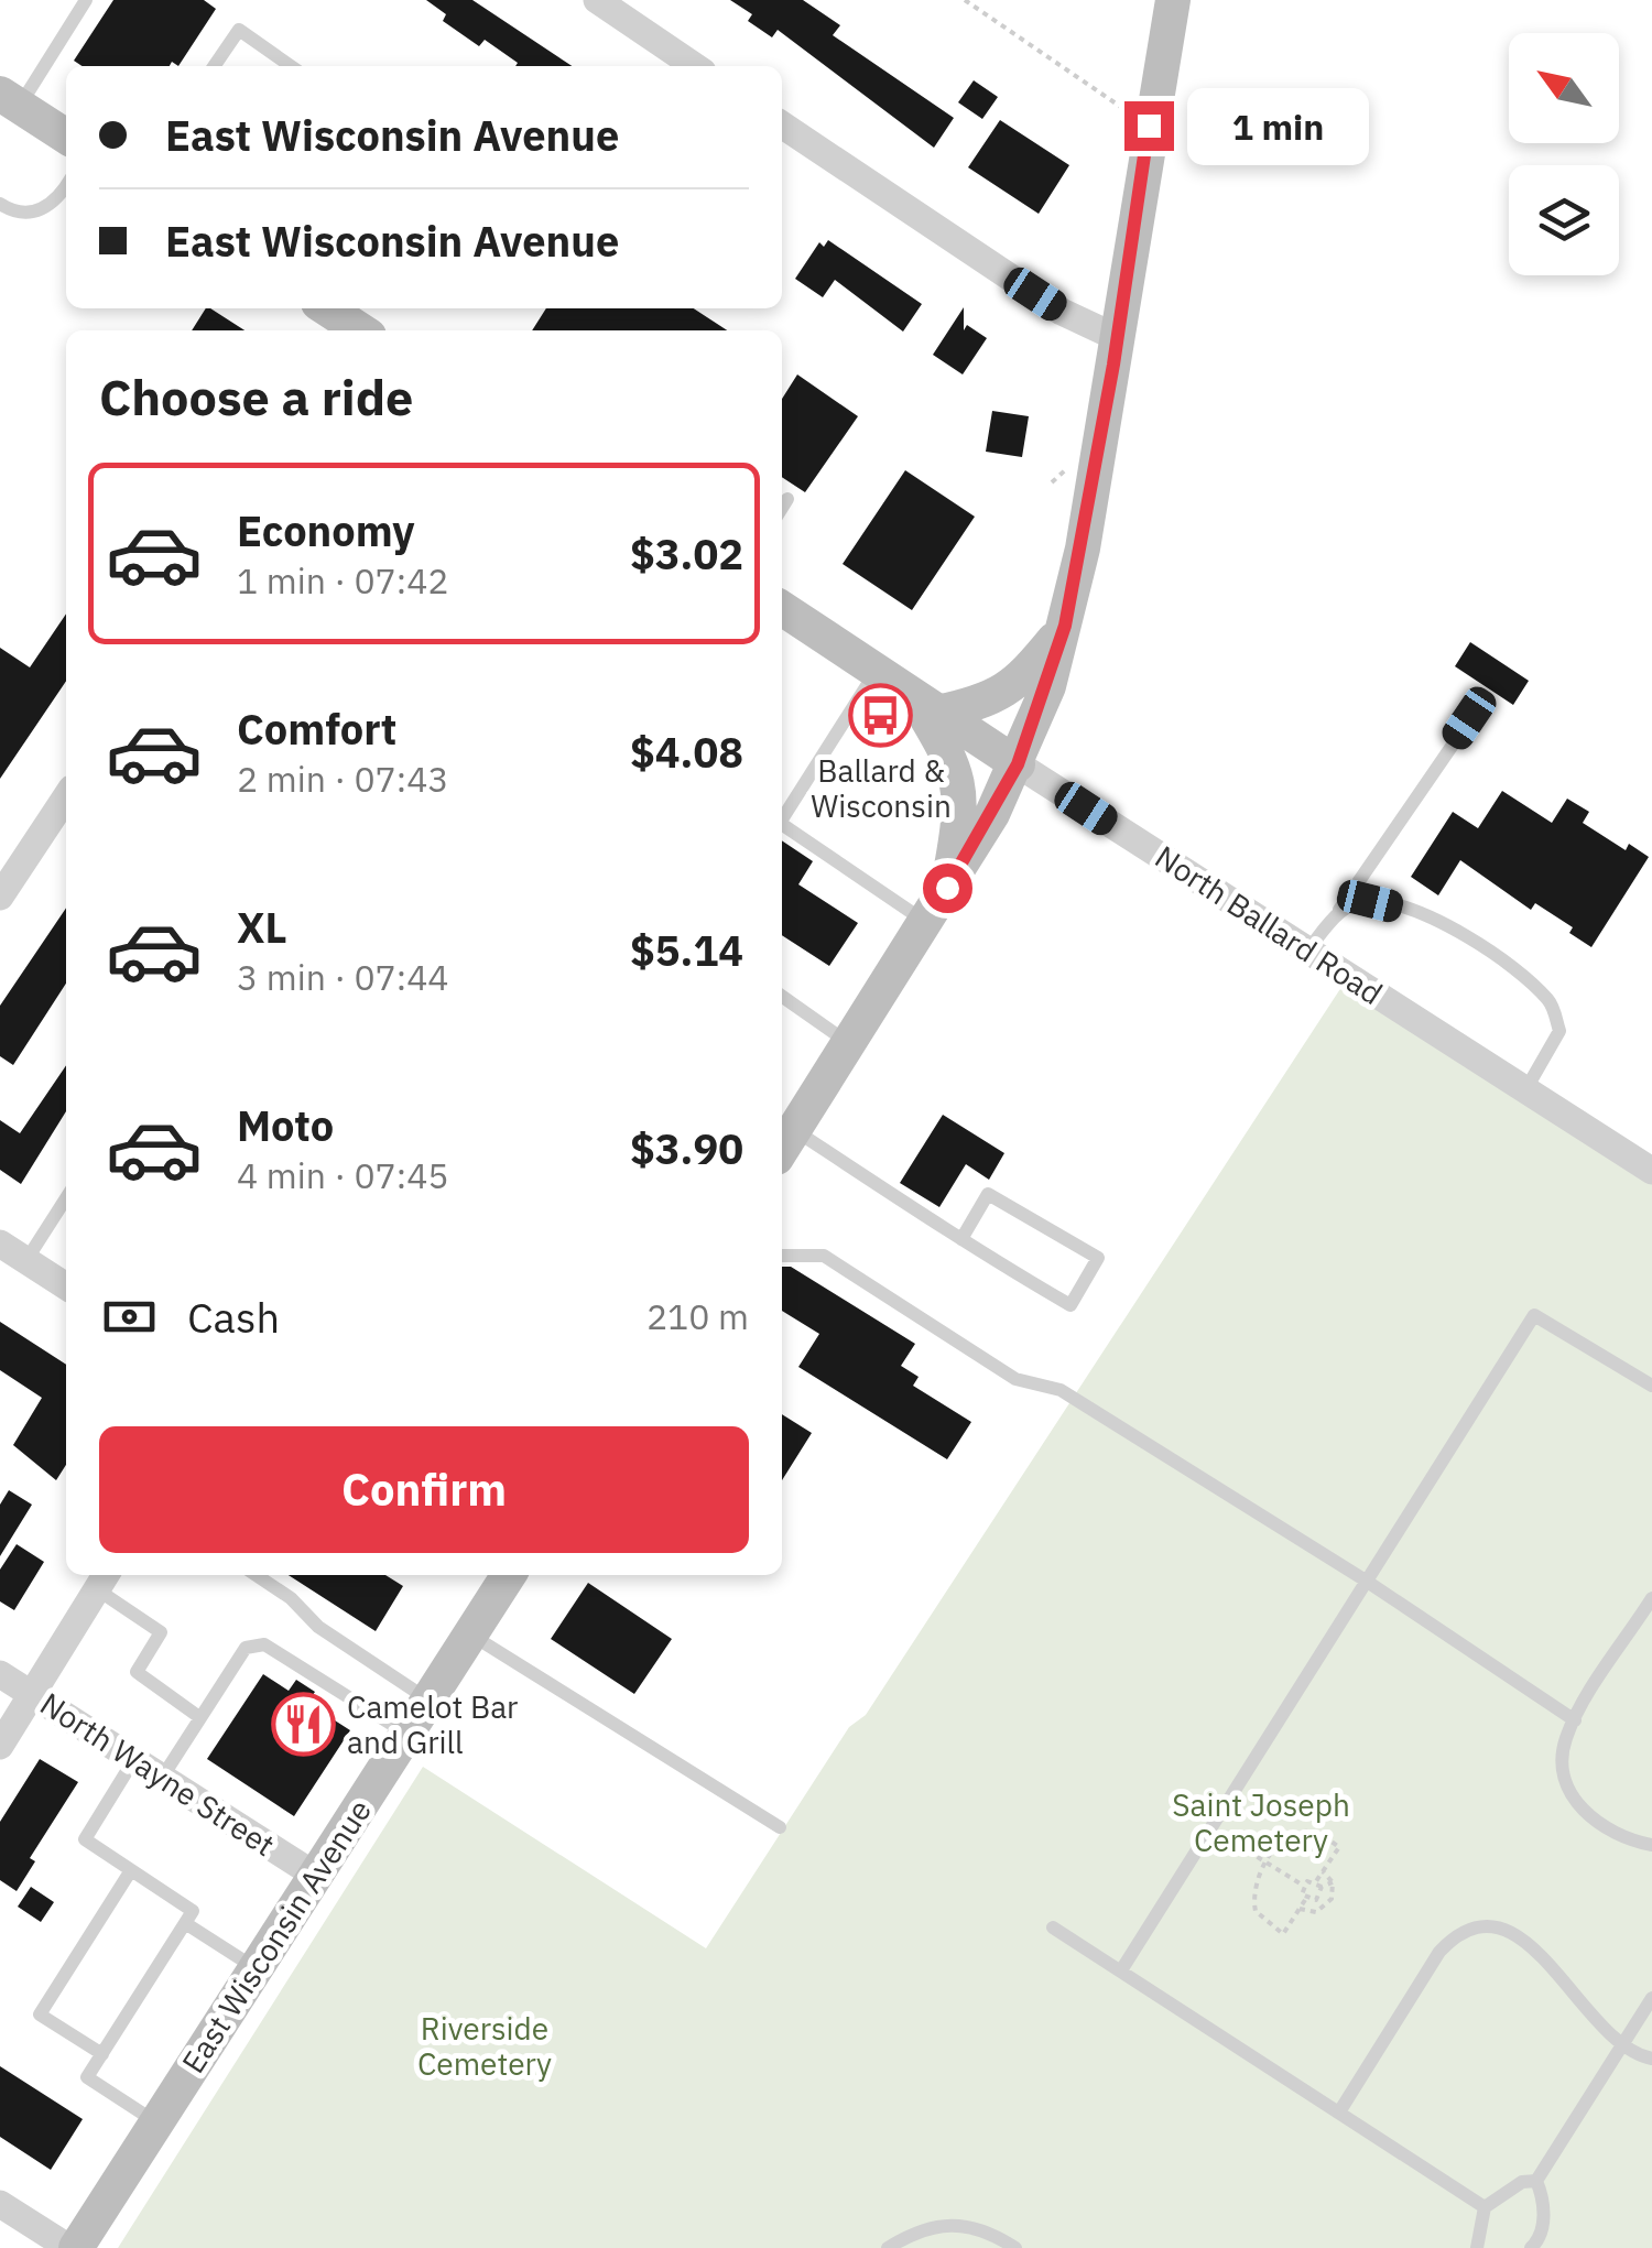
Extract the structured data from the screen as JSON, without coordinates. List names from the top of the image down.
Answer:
{
  "streets": {
    "main road": ["North Ballard Road", "East Wisconsin Avenue"],
    "street": ["North Wayne Street"]
  },
  "crossings": [
    ["North Wayne Street", "East Wisconsin Avenue"]
  ],
  "parks": ["Saint Joseph Cemetery", "Riverside Cemetery"],
  "places": {
    "bus stop": ["Ballard & Wisconsin"],
    "restaurant": ["Camelot Bar and Grill"]
  },
  "north": "top left",
  "page": {
    "banner": ["East Wisconsin Avenue", "East Wisconsin Avenue"],
    "bubble": "1 min",
    "heading": "Choose a ride",
    "list": [
      {
        "name": "Economy",
        "note": "1 min · 07:42",
        "value": "$3.02"
      },
      {
        "name": "Comfort",
        "note": "2 min · 07:43",
        "value": "$4.08"
      },
      {
        "name": "XL",
        "note": "3 min · 07:44",
        "value": "$5.14"
      },
      {
        "name": "Moto",
        "note": "4 min · 07:45",
        "value": "$3.90"
      }
    ],
    "pay": ["Cash", "210 m"],
    "buttons": "Confirm"
  }
}
